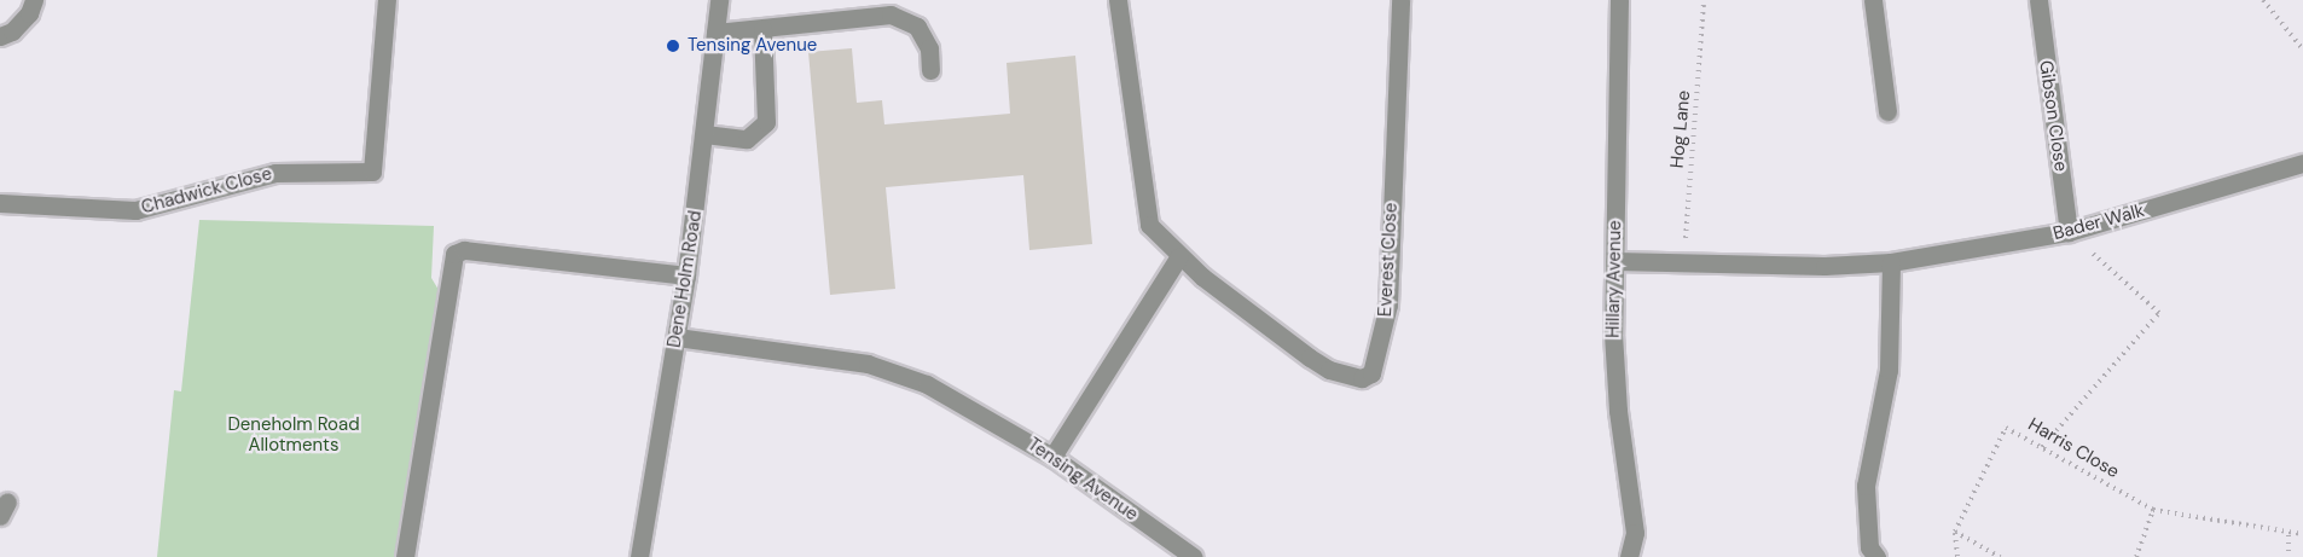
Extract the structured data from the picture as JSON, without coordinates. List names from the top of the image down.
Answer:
{
  "streets": {
    "street": [
      "Gibson Close",
      "Chadwick Close",
      "Bader Walk",
      "Everest Close",
      "Dene Holm Road",
      "Hillary Avenue",
      "Tensing Avenue"
    ],
    "path": ["Hog Lane", "Harris Close"]
  },
  "crossings": [
    ["Gibson Close", "Bader Walk"],
    ["Hog Lane", "Bader Walk"],
    ["Bader Walk", "Hillary Avenue"],
    ["Dene Holm Road", "Tensing Avenue"]
  ],
  "parks": ["Deneholm Road Allotments"],
  "places": ["Tensing Avenue"]
}
